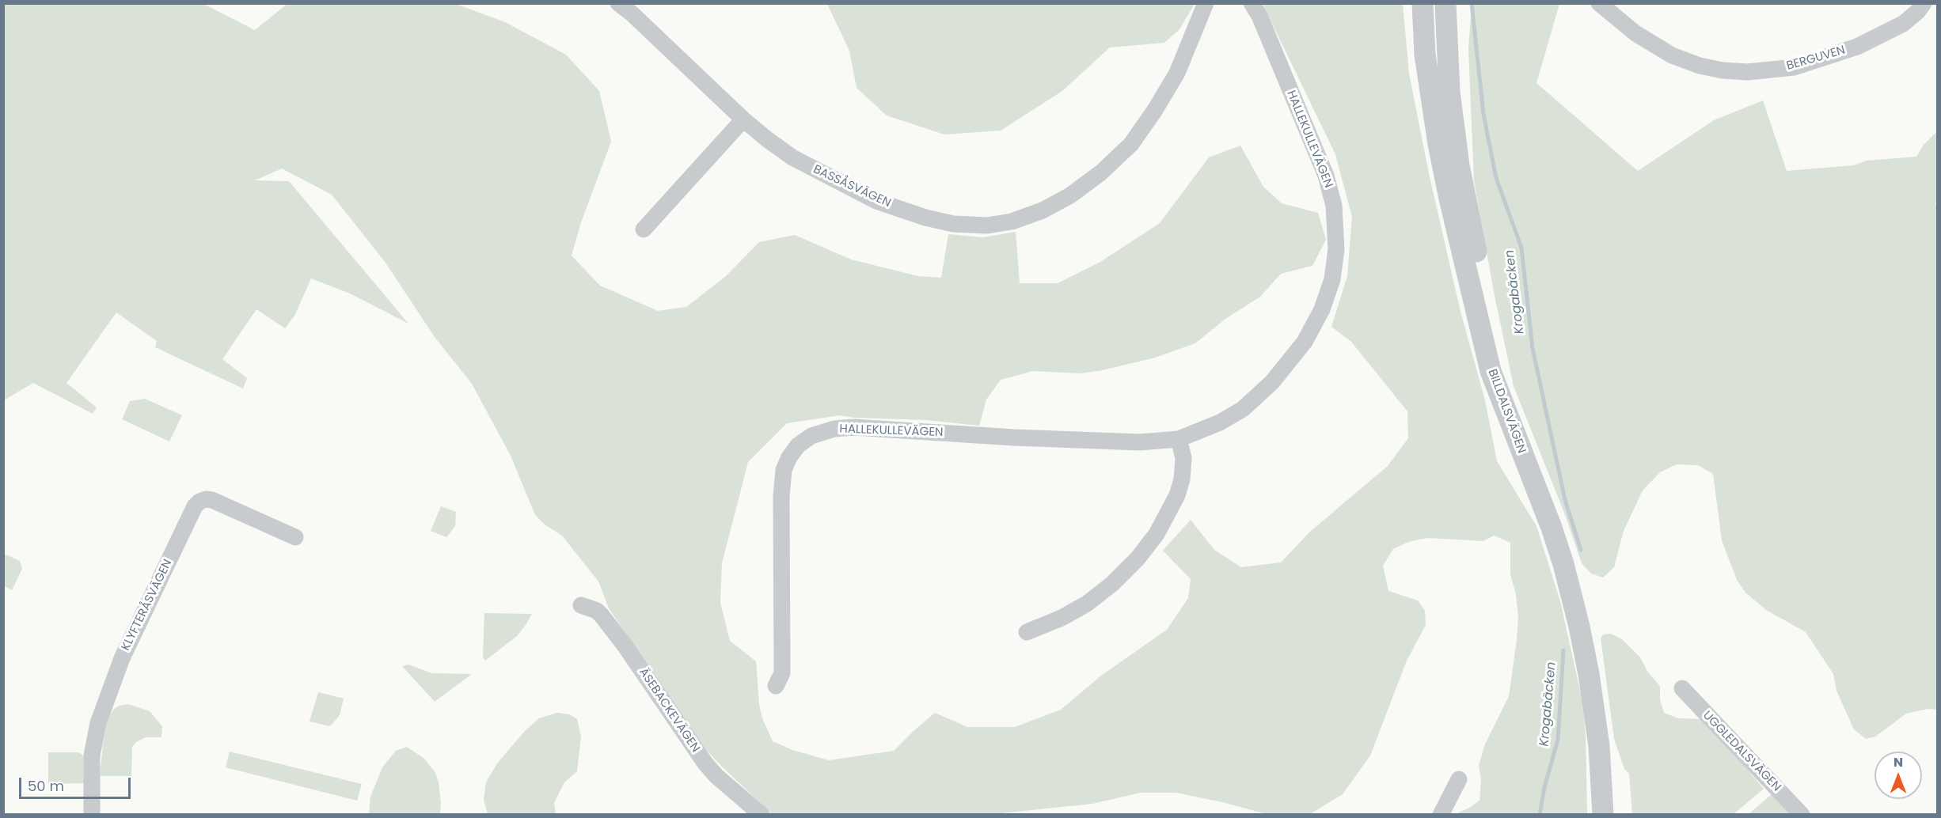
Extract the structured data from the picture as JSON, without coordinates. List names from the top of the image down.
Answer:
{
  "streets": {
    "street": [
      "BERGUVEN",
      "HALLEKULLEVÄGEN",
      "BASSÅSVÄGEN",
      "BILLDALSVÄGEN",
      "KLYFTERÅSVÄGEN",
      "ÄSEBACKEVÄGEN",
      "UGGLEDALSVÄGEN"
    ]
  },
  "water": ["Krogabäcken"],
  "scale_bar": "50 m",
  "north": "top"
}
